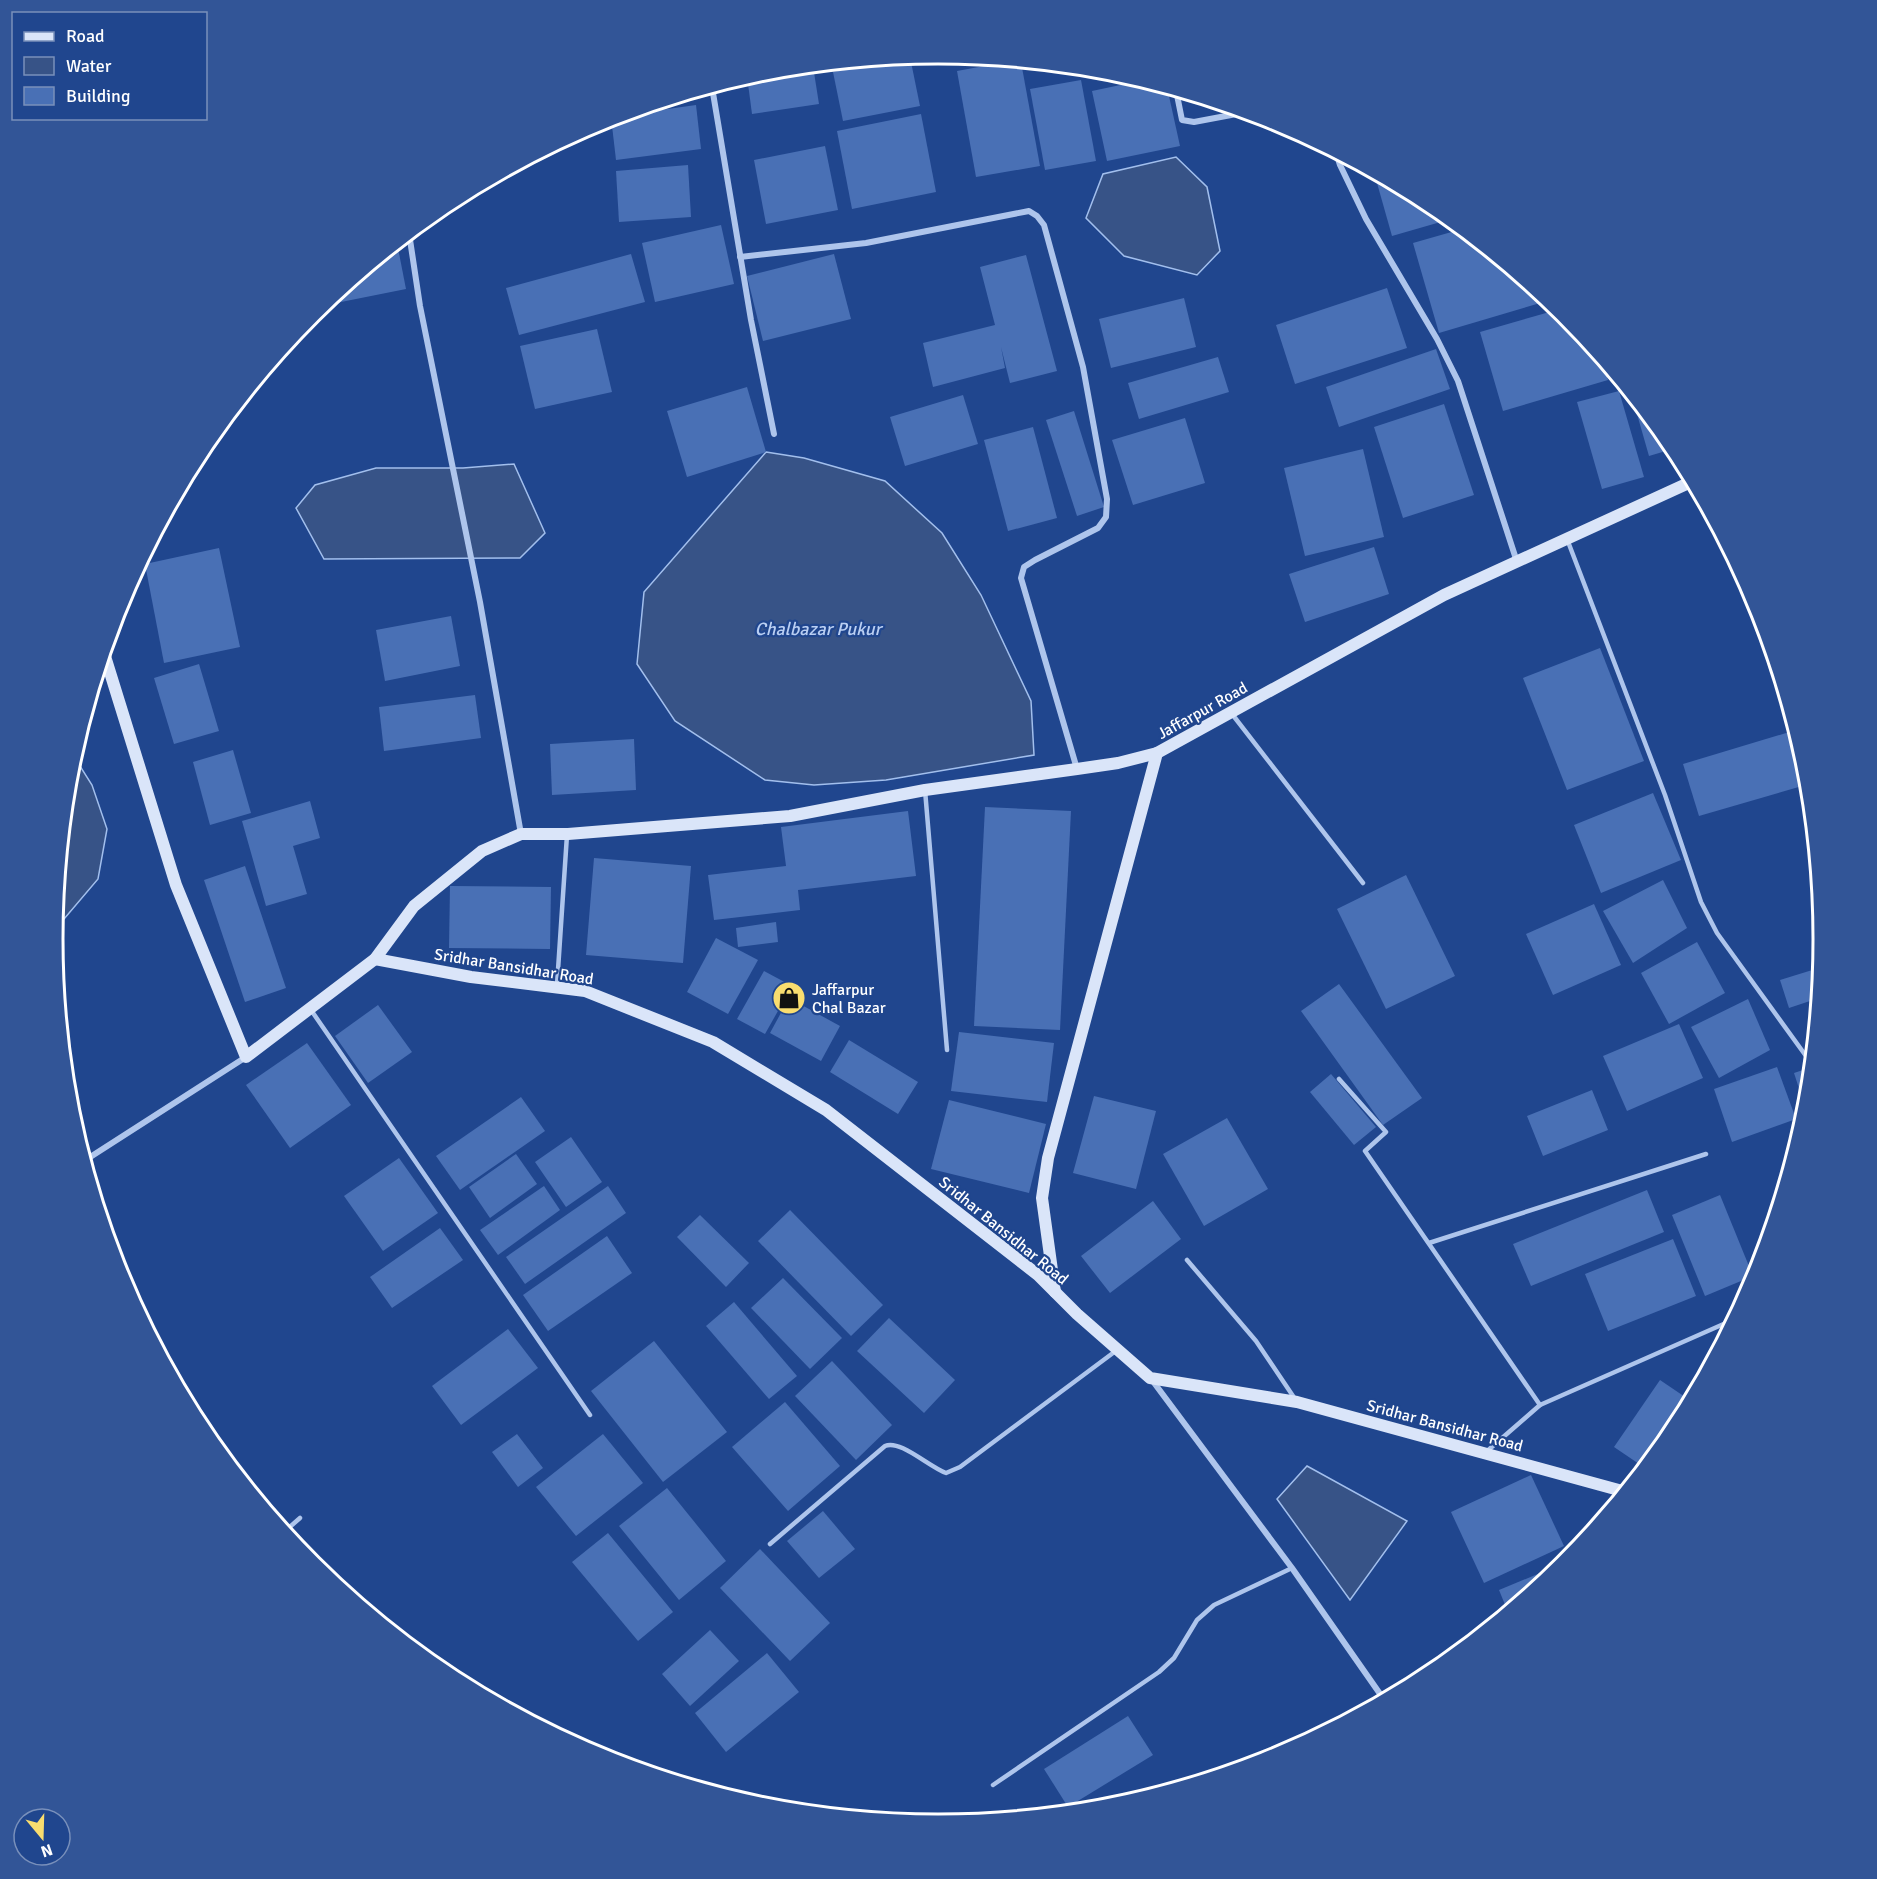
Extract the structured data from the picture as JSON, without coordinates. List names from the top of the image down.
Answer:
{
  "streets": {
    "street": ["Jaffarpur Road", "Sridhar Bansidhar Road"]
  },
  "crossings": [
    ["Jaffarpur Road", "Sridhar Bansidhar Road"]
  ],
  "water": ["Chalbazar Pukur"],
  "places": {
    "shop": ["Jaffarpur Chal Bazar"]
  },
  "legend": ["Road", "Water", "Building"],
  "north": "bottom"
}
